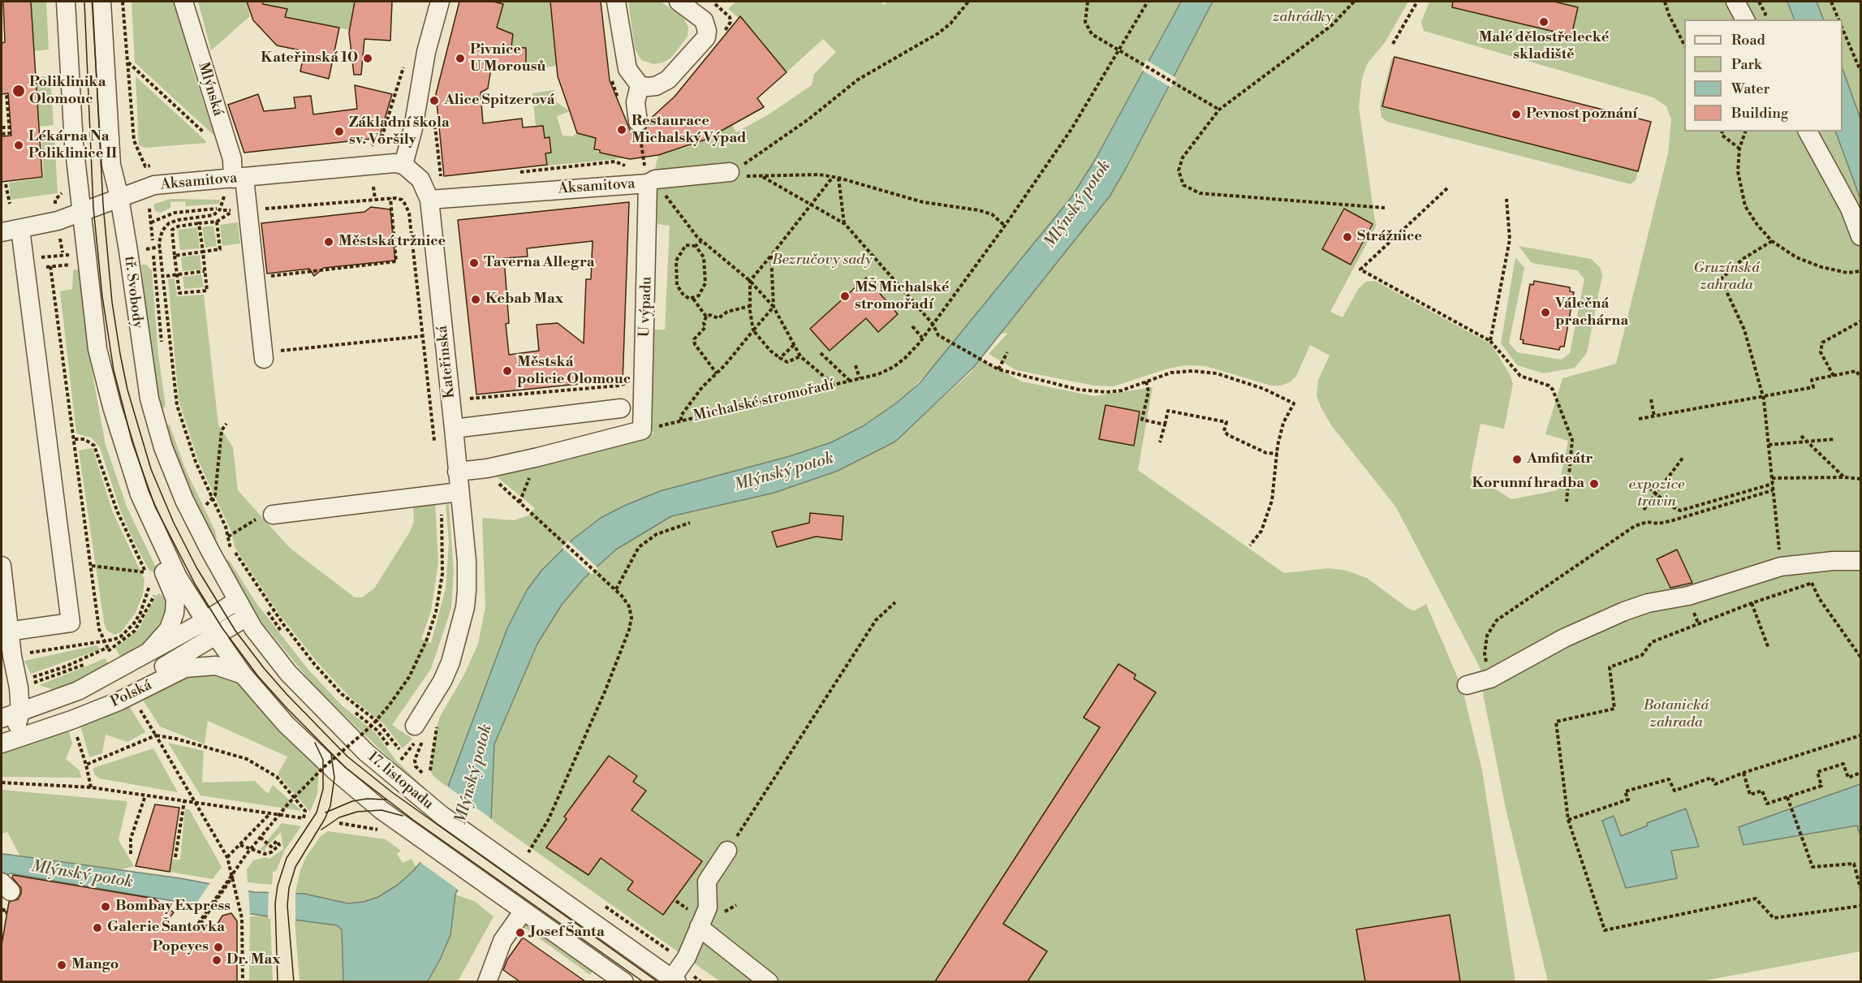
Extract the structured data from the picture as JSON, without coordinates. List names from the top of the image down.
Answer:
{
  "streets": {
    "street": [
      "Mlýnská",
      "Aksamitova",
      "tř. Svobody",
      "U výpadu",
      "Kateřinská",
      "Polská",
      "17. listopadu"
    ],
    "path": ["Michalské stromořadí"]
  },
  "crossings": [
    ["Mlýnská", "Aksamitova"],
    ["Aksamitova", "tř. Svobody"],
    ["Aksamitova", "U výpadu"],
    ["Aksamitova", "Kateřinská"],
    ["U výpadu", "Michalské stromořadí"],
    ["Polská", "17. listopadu"]
  ],
  "water": ["Mlýnský potok"],
  "parks": [
    "zahrádky",
    "Bezručovy sady",
    "Gruzínská zahrada",
    "expozice travin",
    "Botanická zahrada"
  ],
  "places": [
    "Malé dělostřelecké skladiště",
    "Kateřinská 10",
    "Pivnice U Morousů",
    "Poliklinika Olomouc",
    "Alice Spitzerová",
    "Pevnost poznání",
    "Restaurace Michalský Výpad",
    "Základní škola sv. Voršily",
    "Lékárna Na Poliklinice II",
    "Strážnice",
    "Městská tržnice",
    "Taverna Allegra",
    "MŠ Michalské stromořadí",
    "Kebab Max",
    "Válečná prachárna",
    "Městská policie Olomouc",
    "Amfiteátr",
    "Korunní hradba",
    "Bombay Express",
    "Galerie Šantovka",
    "Josef Šanta",
    "Popeyes",
    "Dr. Max",
    "Mango"
  ],
  "legend": [
    "Road",
    "Park",
    "Water",
    "Building"
  ]
}
